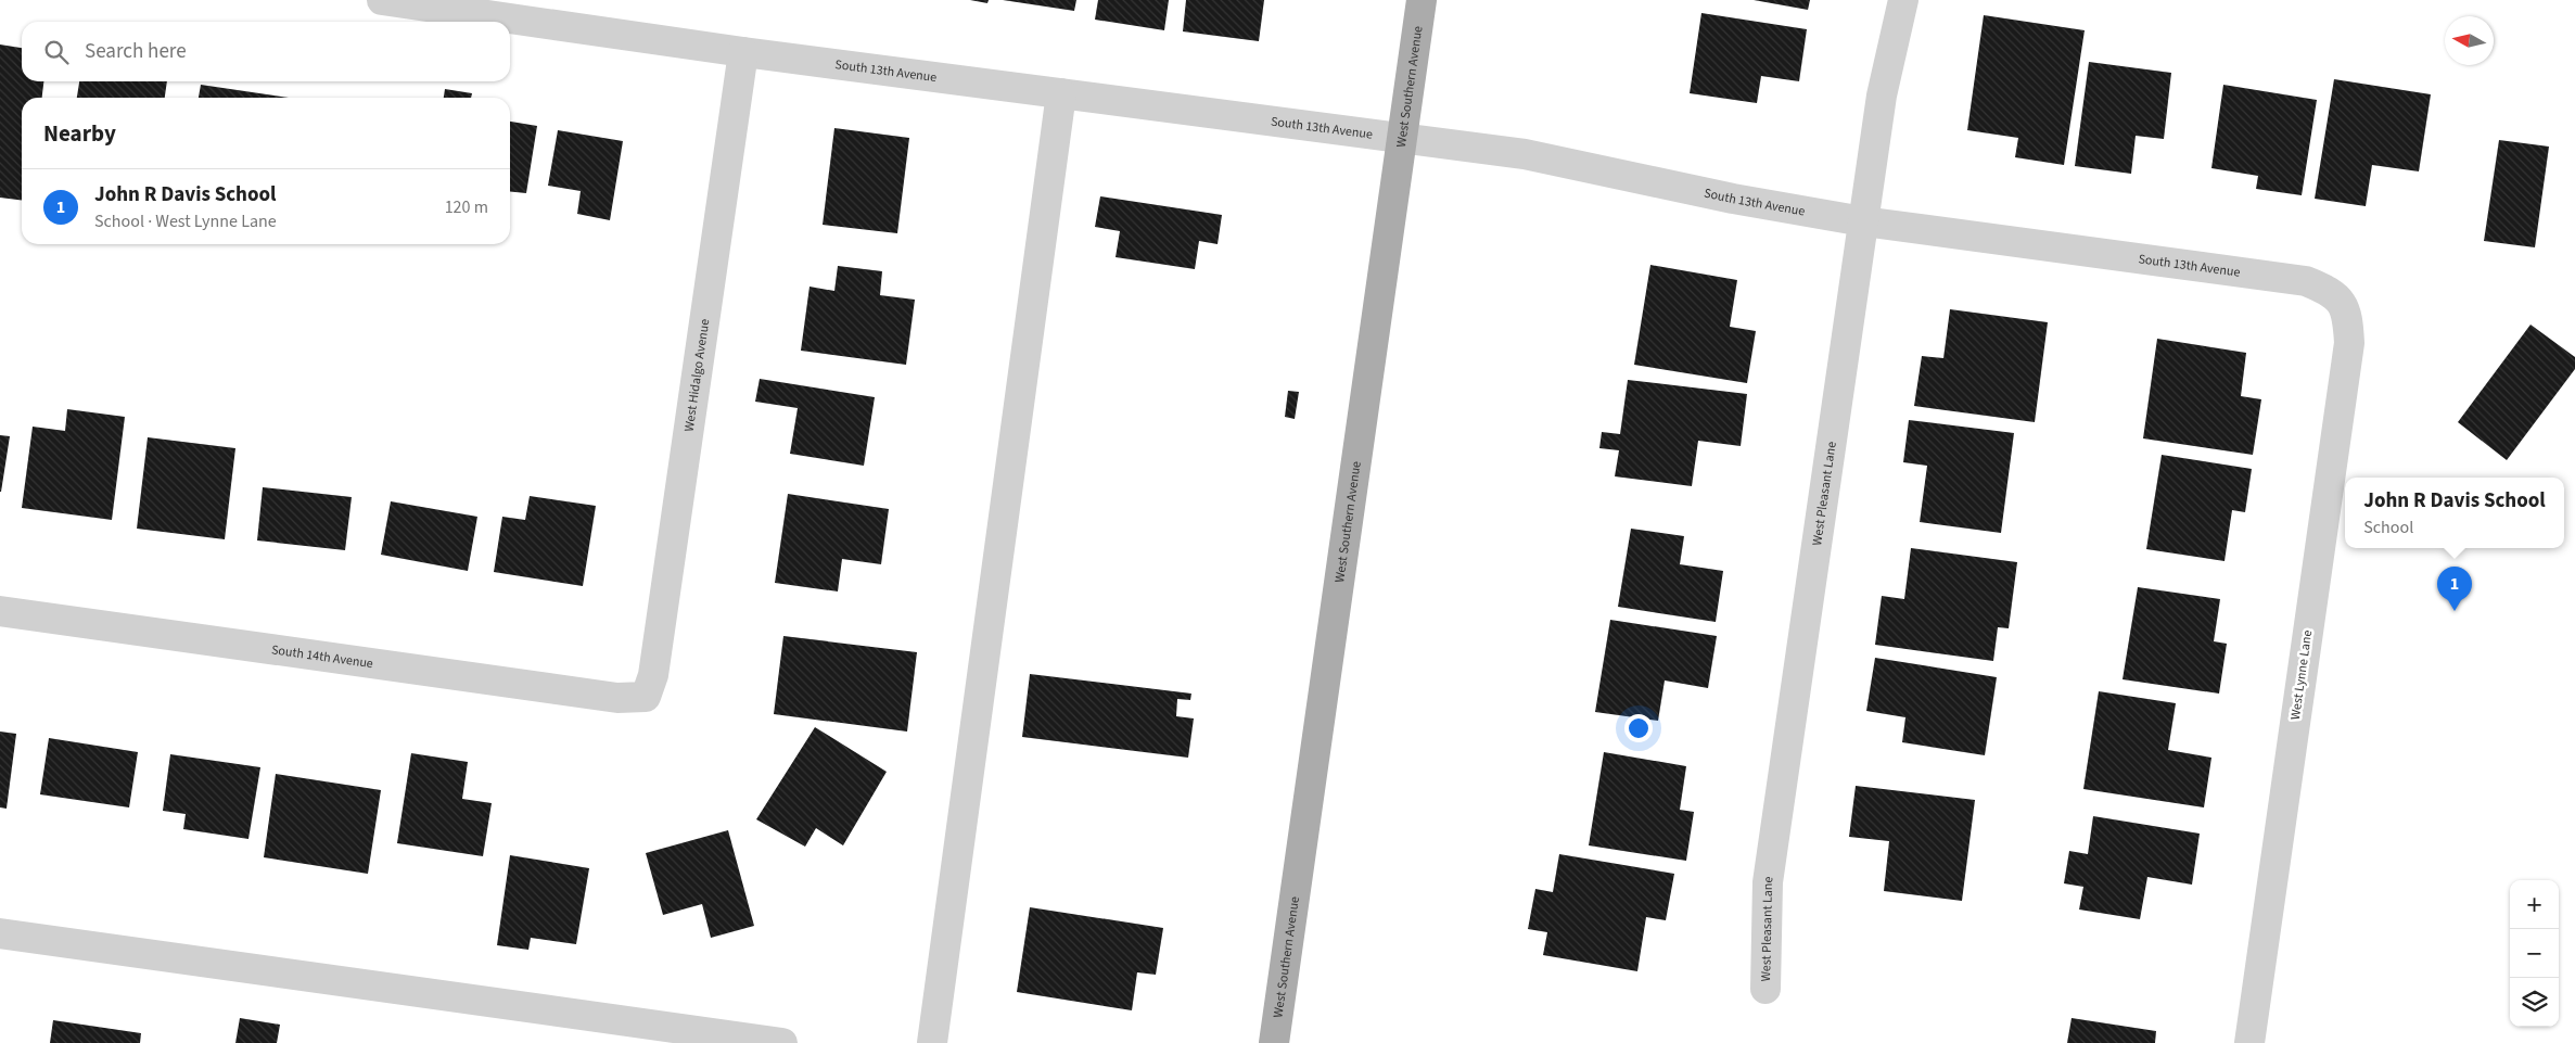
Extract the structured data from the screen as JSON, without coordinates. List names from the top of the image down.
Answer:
{
  "streets": {
    "main road": ["West Southern Avenue"],
    "street": [
      "South 13th Avenue",
      "West Hidalgo Avenue",
      "West Pleasant Lane",
      "South 14th Avenue",
      "West Lynne Lane"
    ]
  },
  "crossings": [
    ["South 13th Avenue", "West Southern Avenue"],
    ["South 13th Avenue", "West Hidalgo Avenue"],
    ["South 13th Avenue", "West Pleasant Lane"],
    ["South 13th Avenue", "West Lynne Lane"],
    ["West Hidalgo Avenue", "South 14th Avenue"]
  ],
  "north": "left",
  "page": {
    "search": "Search here",
    "heading": "Nearby",
    "list": [
      {
        "mark": "1",
        "name": "John R Davis School",
        "note": "School · West Lynne Lane",
        "value": "120 m"
      }
    ],
    "popup": ["John R Davis School", "School"],
    "pins": "1",
    "map_buttons": ["+", "−"]
  }
}
